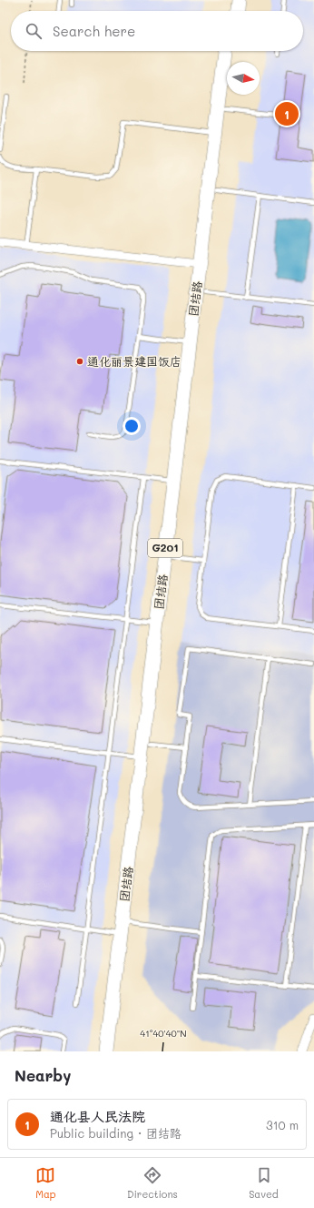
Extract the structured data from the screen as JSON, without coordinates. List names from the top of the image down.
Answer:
{
  "streets": {
    "highway": ["团结路", "G201"]
  },
  "places": ["通化丽景建国饭店"],
  "north": "right",
  "page": {
    "search": "Search here",
    "pins": "1",
    "heading": "Nearby",
    "list": [
      {
        "mark": "1",
        "name": "通化县人民法院",
        "note": "Public building · 团结路",
        "value": "310 m"
      }
    ],
    "nav": ["Map", "Directions", "Saved"]
  },
  "coordinates": ["41°40'40\"N"]
}
